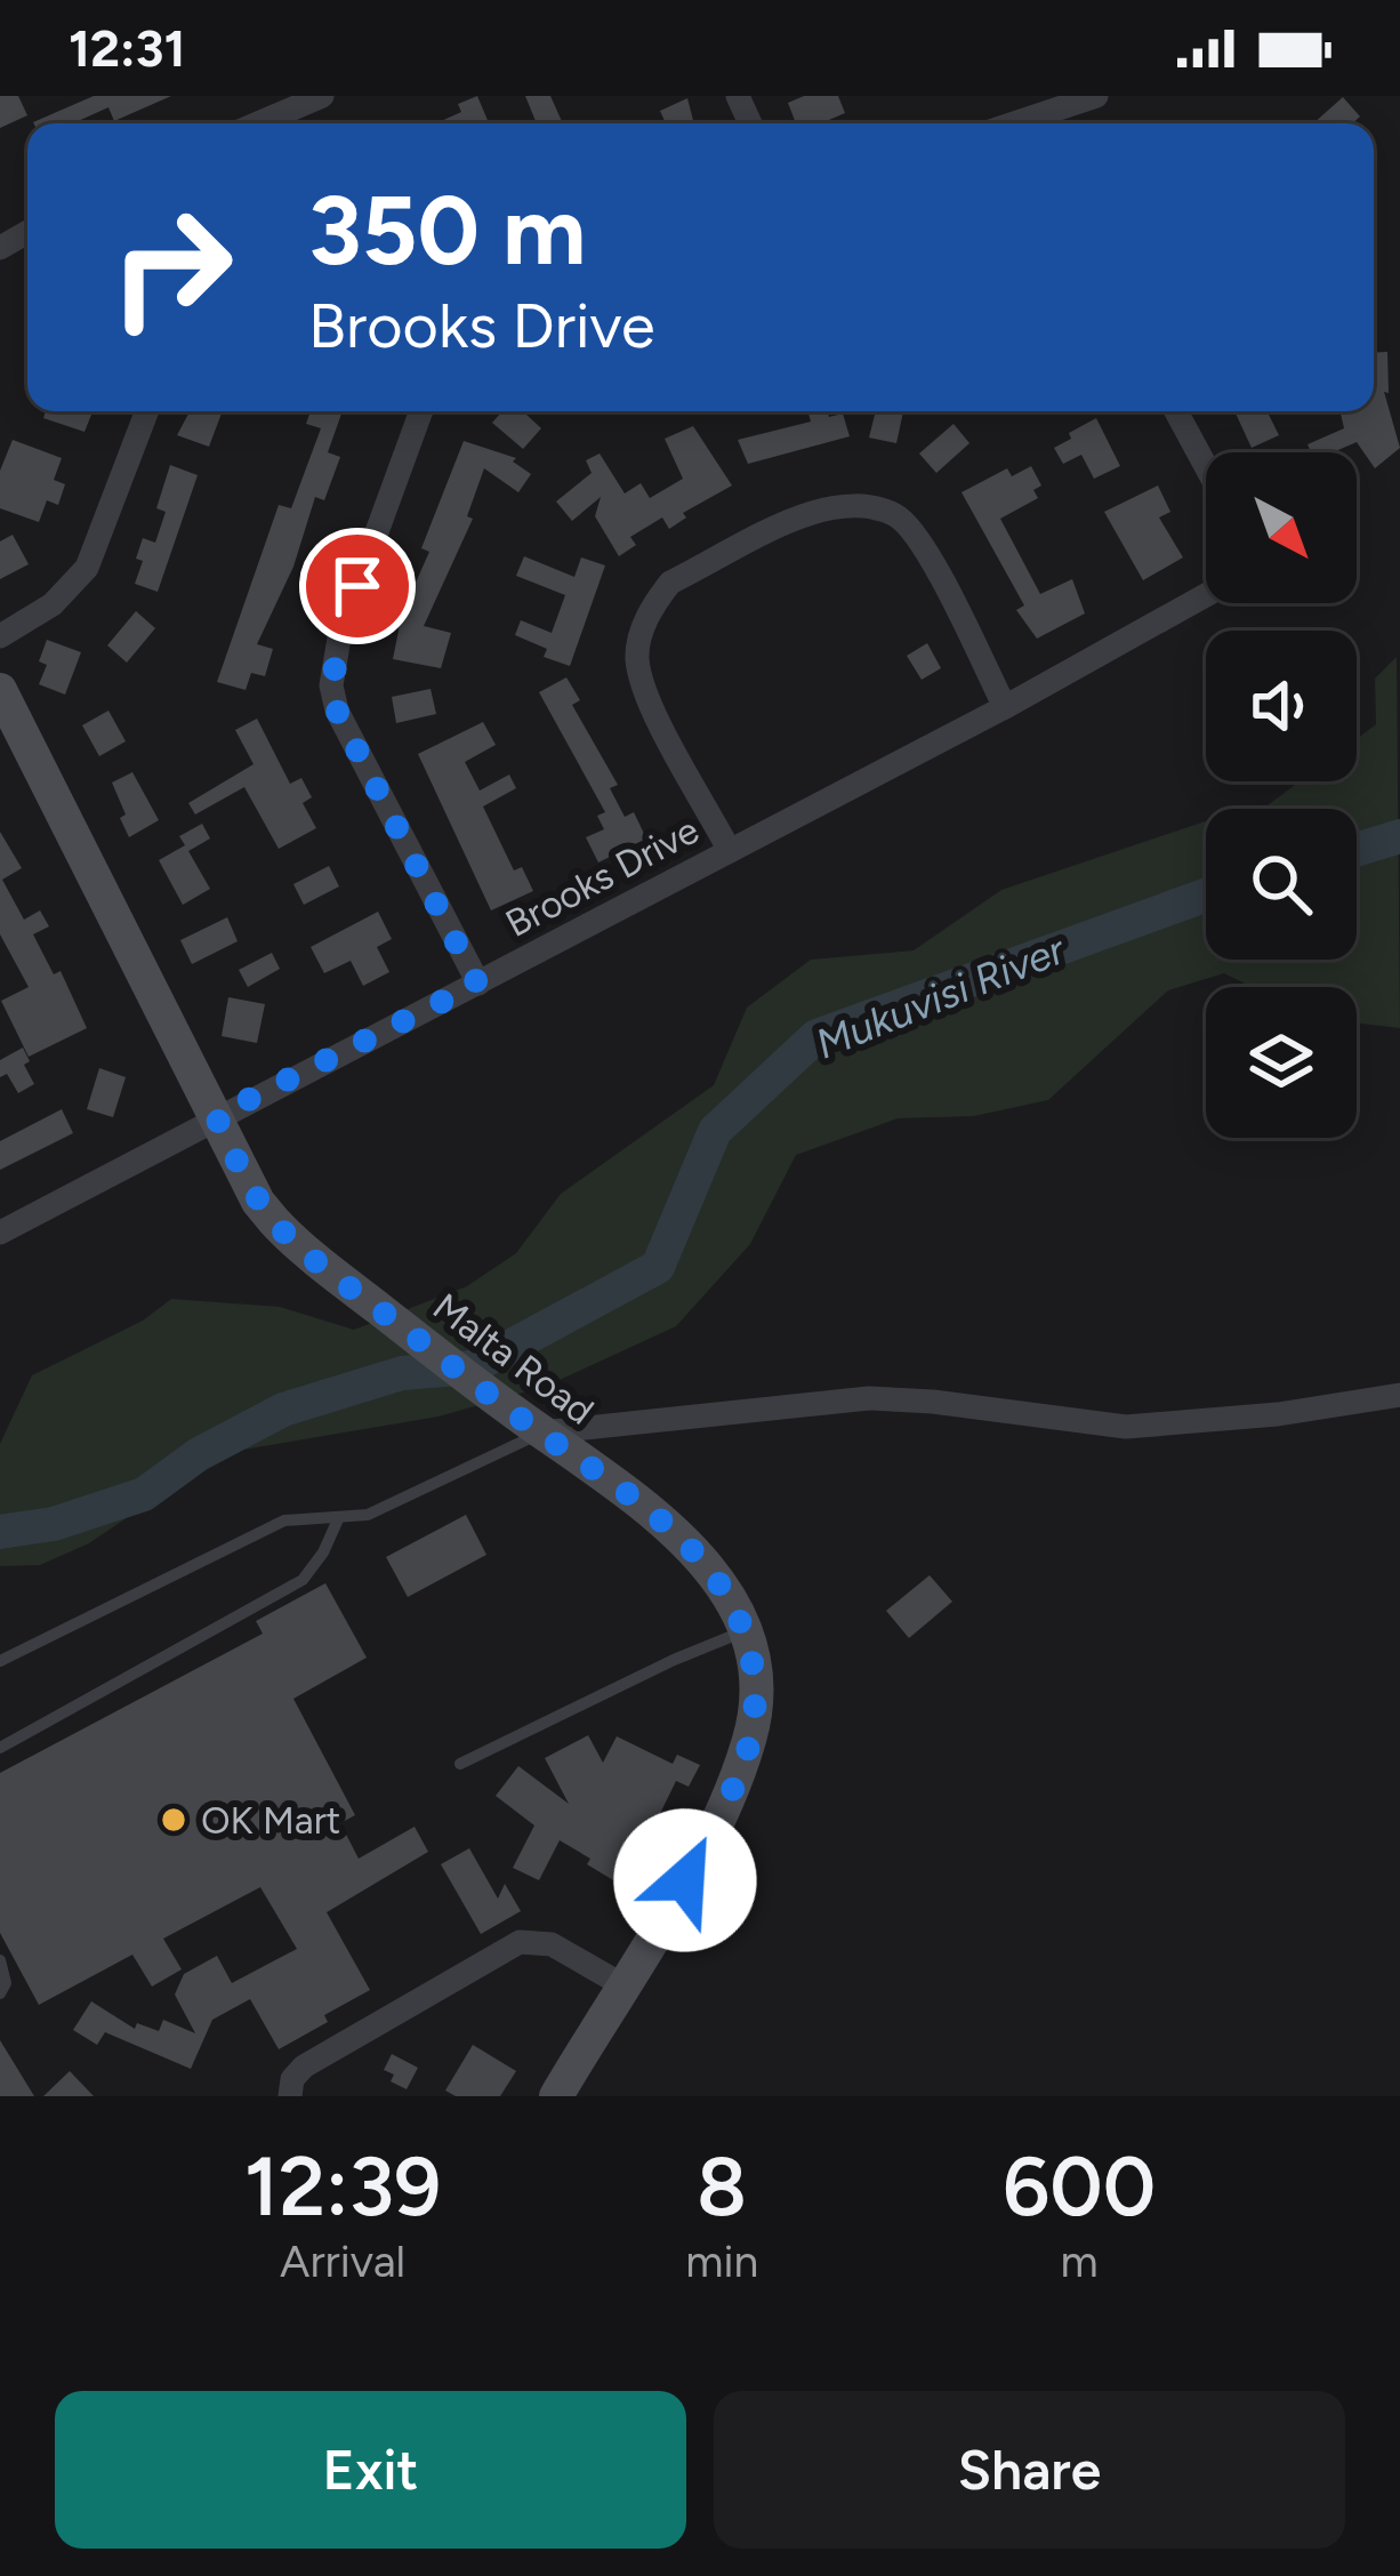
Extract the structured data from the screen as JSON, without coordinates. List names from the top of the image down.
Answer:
{
  "streets": {
    "street": ["Brooks Drive", "Malta Road"]
  },
  "crossings": [
    ["Brooks Drive", "Malta Road"]
  ],
  "water": ["Mukuvisi River"],
  "places": ["OK Mart"],
  "north": "bottom right",
  "page": {
    "status": "12:31",
    "turn": ["350 m", "Brooks Drive"],
    "eta": [
      "12:39",
      "Arrival",
      "8",
      "min",
      "600",
      "m"
    ],
    "buttons": ["Exit", "Share"]
  }
}
